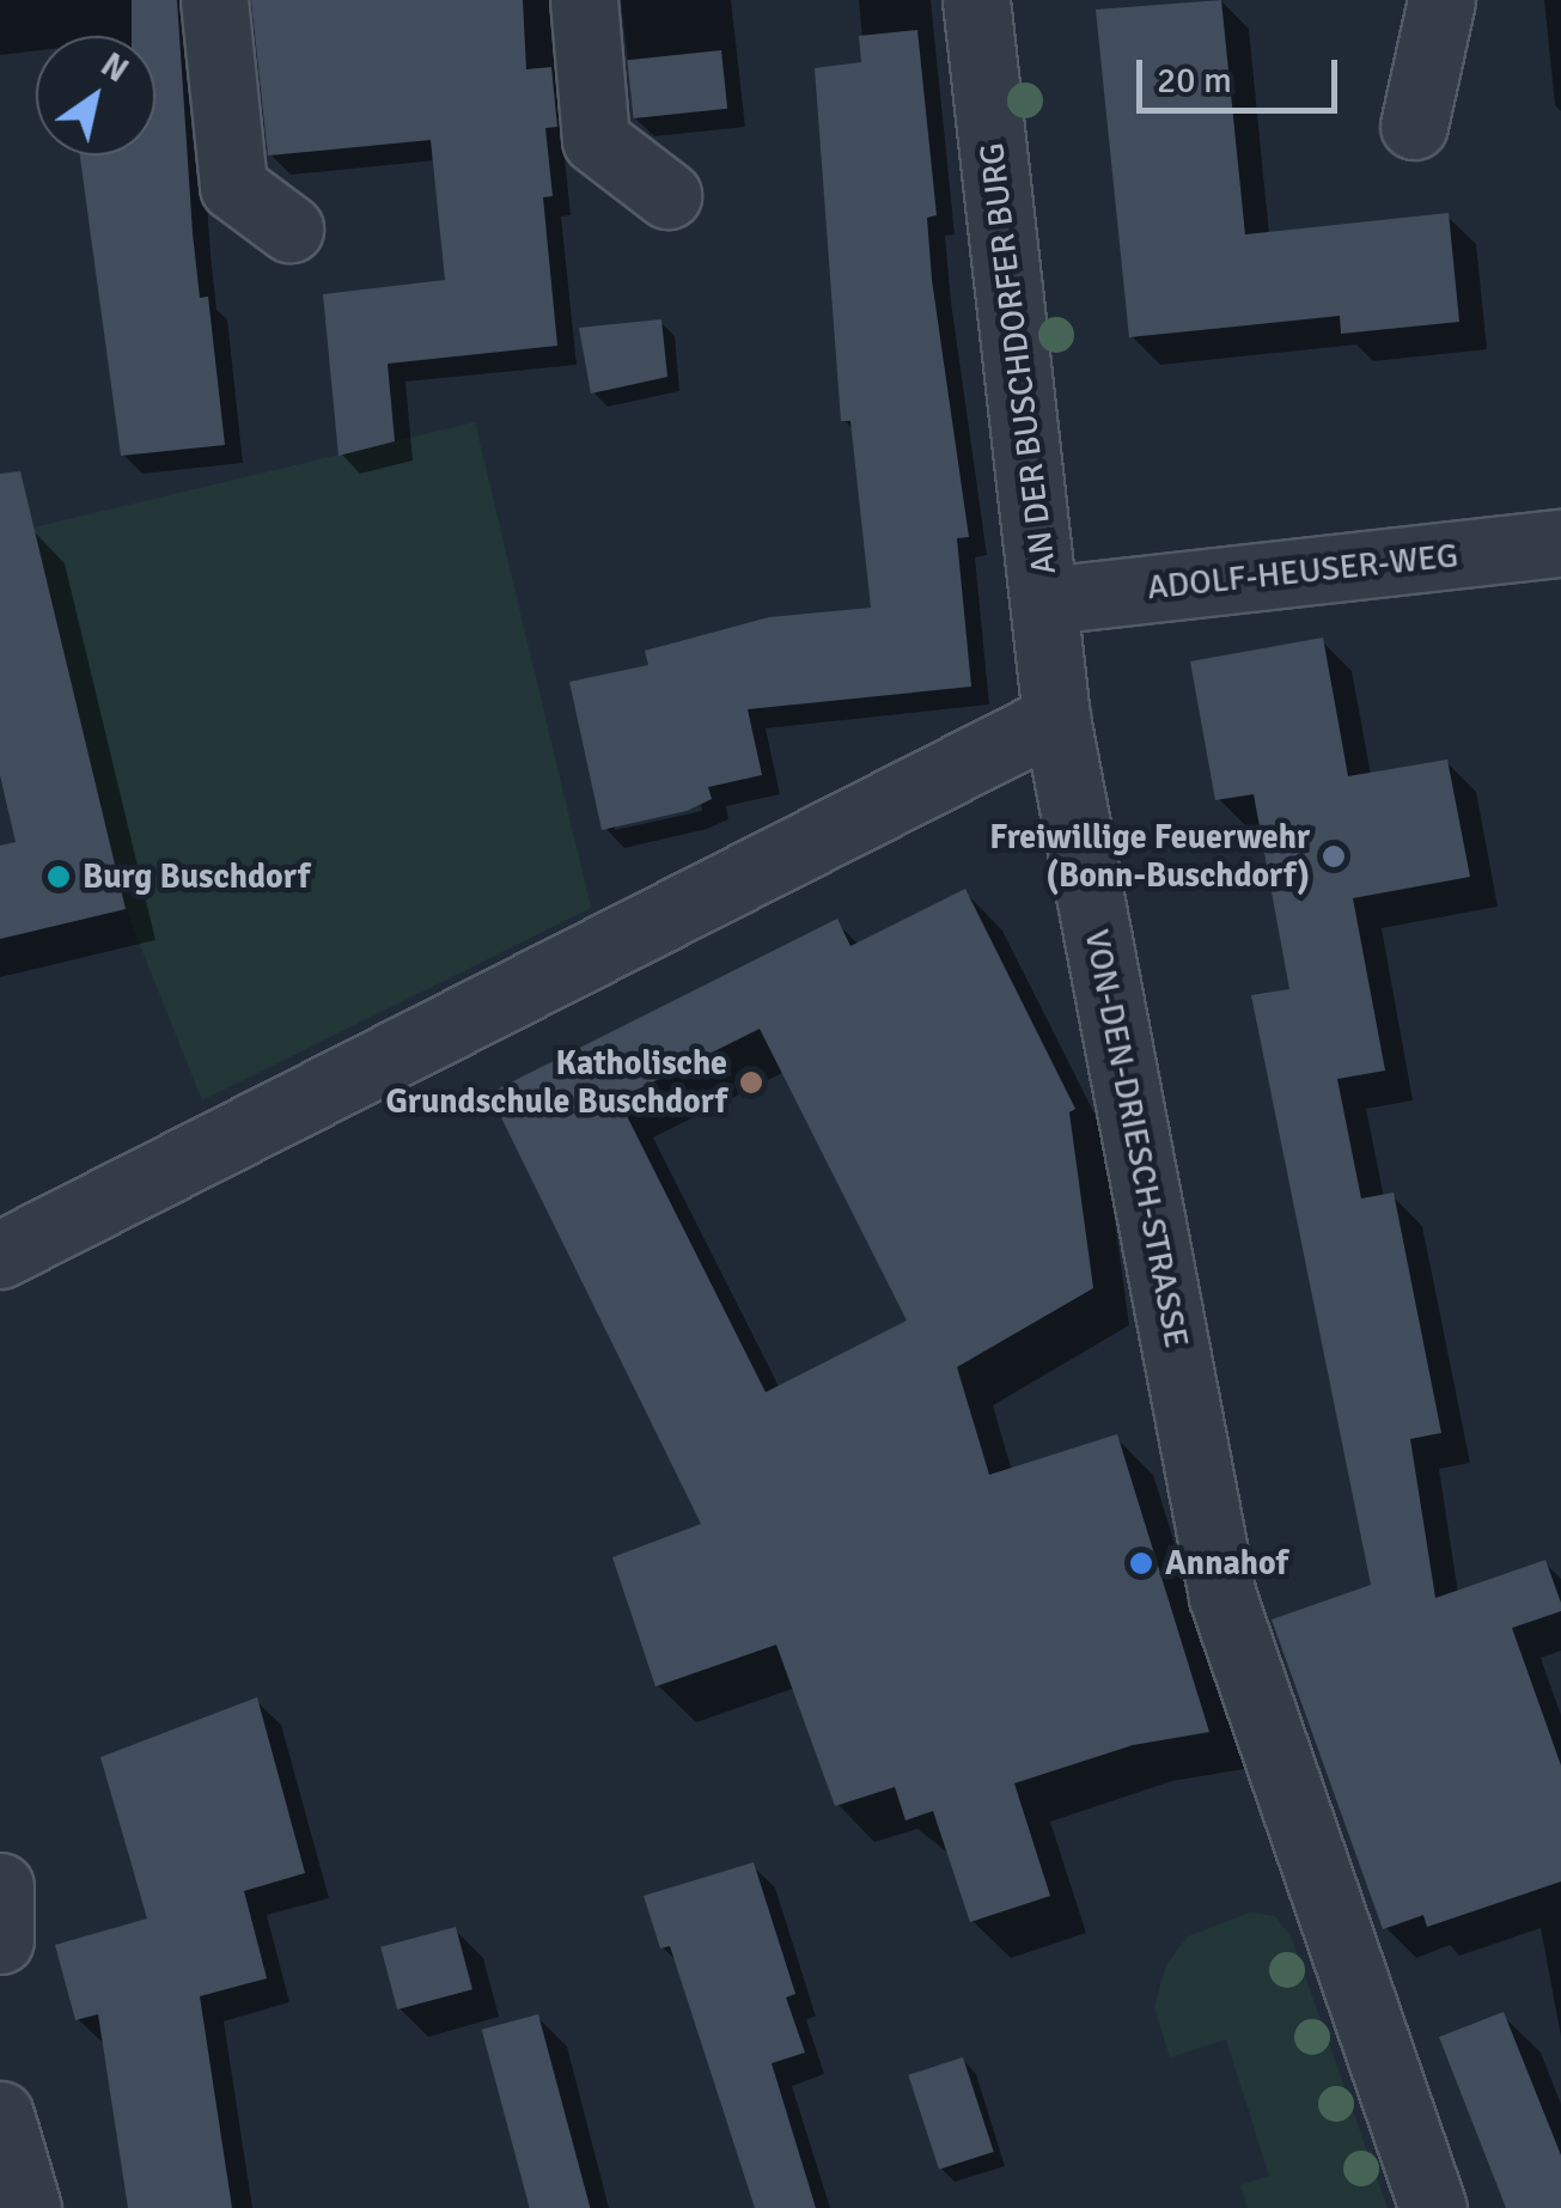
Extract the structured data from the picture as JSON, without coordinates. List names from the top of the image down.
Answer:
{
  "streets": {
    "street": ["AN DER BUSCHDORFER BURG", "ADOLF-HEUSER-WEG", "VON-DEN-DRIESCH-STRASSE"]
  },
  "crossings": [
    ["AN DER BUSCHDORFER BURG", "ADOLF-HEUSER-WEG"],
    ["AN DER BUSCHDORFER BURG", "VON-DEN-DRIESCH-STRASSE"]
  ],
  "places": [
    "Freiwillige Feuerwehr (Bonn-Buschdorf)",
    "Burg Buschdorf",
    "Katholische Grundschule Buschdorf",
    "Annahof"
  ],
  "scale_bar": "20 m",
  "north": "top right"
}
